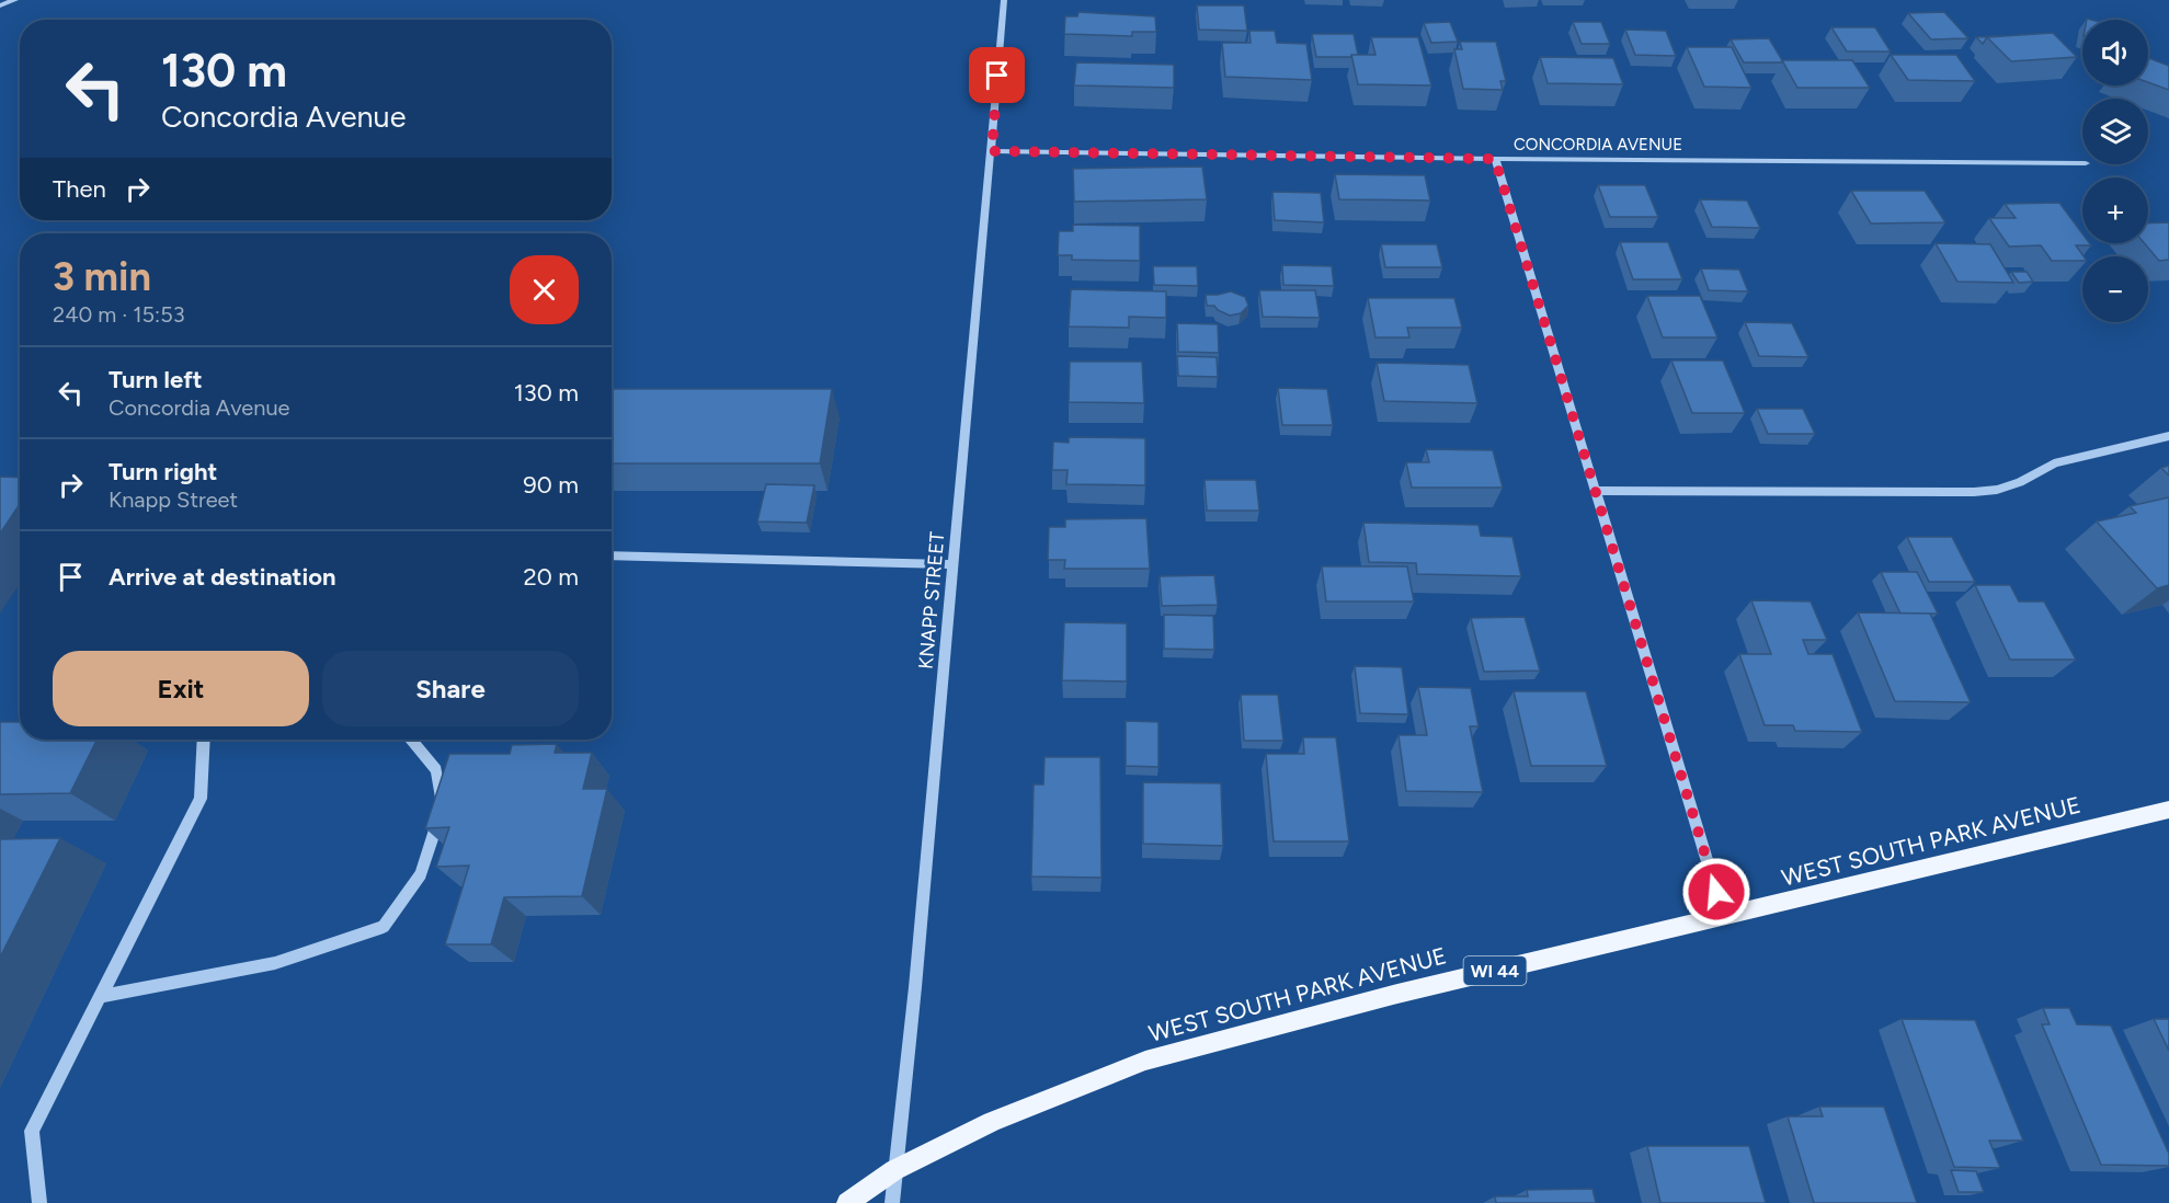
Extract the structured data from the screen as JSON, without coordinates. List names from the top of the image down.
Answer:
{
  "streets": {
    "main road": ["WEST SOUTH PARK AVENUE", "WI 44"],
    "street": ["CONCORDIA AVENUE", "KNAPP STREET"]
  },
  "crossings": [
    ["CONCORDIA AVENUE", "KNAPP STREET"],
    ["KNAPP STREET", "WEST SOUTH PARK AVENUE"]
  ],
  "page": {
    "map_buttons": ["+", "−"],
    "turn": ["130 m", "Concordia Avenue"],
    "then": "Then",
    "heading": ["3 min", "240 m · 15:53"],
    "list": [
      {
        "name": "Turn left",
        "note": "Concordia Avenue",
        "value": "130 m"
      },
      {
        "name": "Turn right",
        "note": "Knapp Street",
        "value": "90 m"
      },
      {
        "name": "Arrive at destination",
        "value": "20 m"
      }
    ],
    "buttons": ["Exit", "Share"]
  }
}
